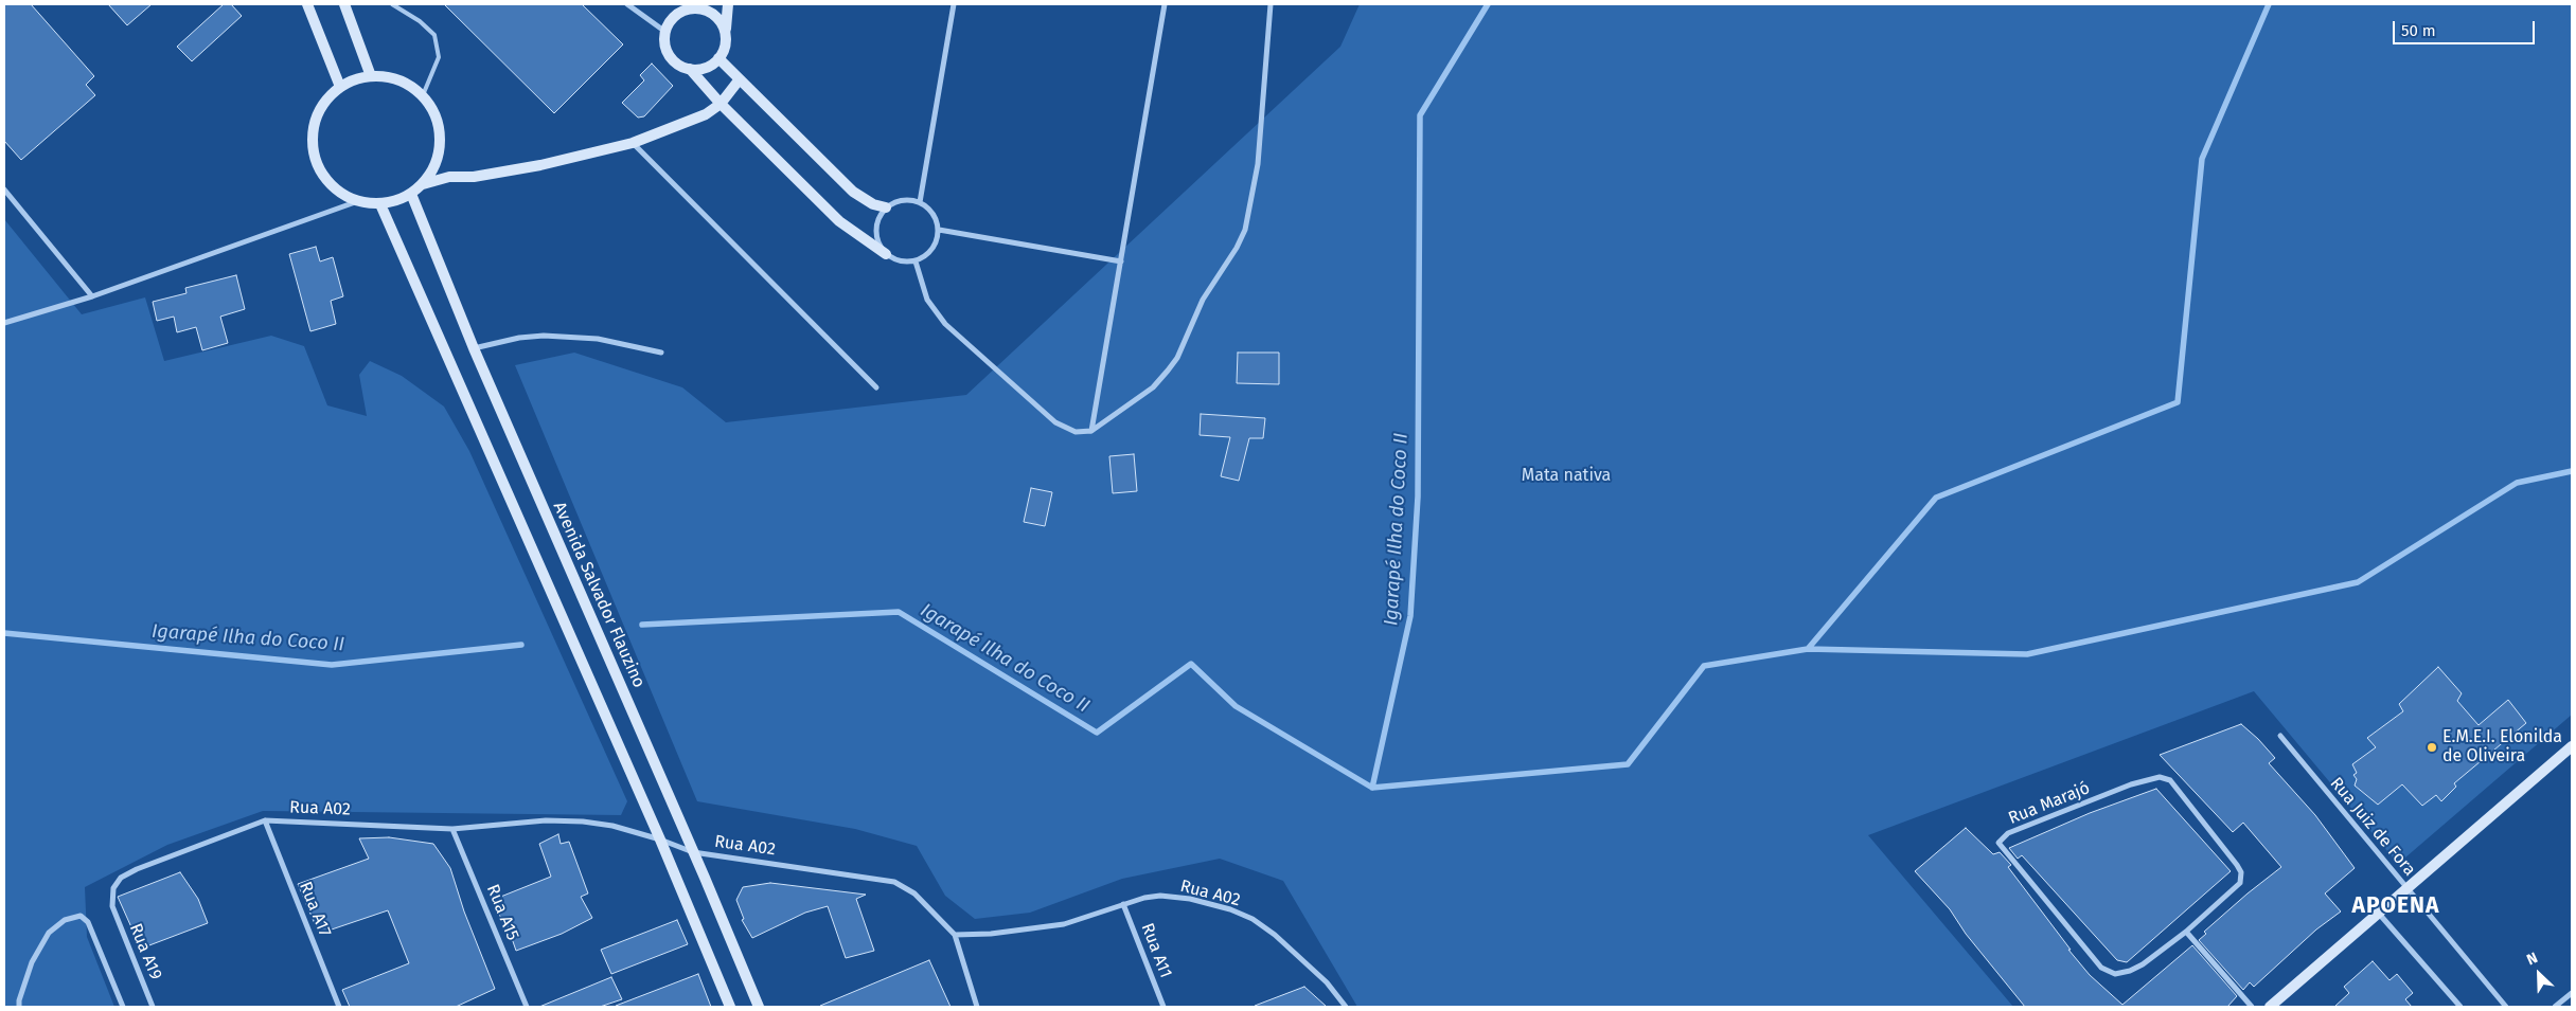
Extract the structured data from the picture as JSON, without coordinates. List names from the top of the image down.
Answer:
{
  "streets": {
    "street": [
      "Avenida Salvador Flauzino",
      "Rua Marajó",
      "Rua A02",
      "Rua Juiz de Fora",
      "Rua A17",
      "Rua A15",
      "Rua A11",
      "Rua A19"
    ]
  },
  "crossings": [
    ["Avenida Salvador Flauzino", "Rua A02"],
    ["Rua A02", "Rua A17"],
    ["Rua A02", "Rua A15"],
    ["Rua A02", "Rua A11"],
    ["Rua A02", "Rua A19"]
  ],
  "districts": ["APOENA"],
  "water": ["Igarapé Ilha do Coco II"],
  "parks": ["Mata nativa"],
  "places": ["E.M.E.I. Elonilda de Oliveira"],
  "scale_bar": "50 m",
  "north": "top left"
}
